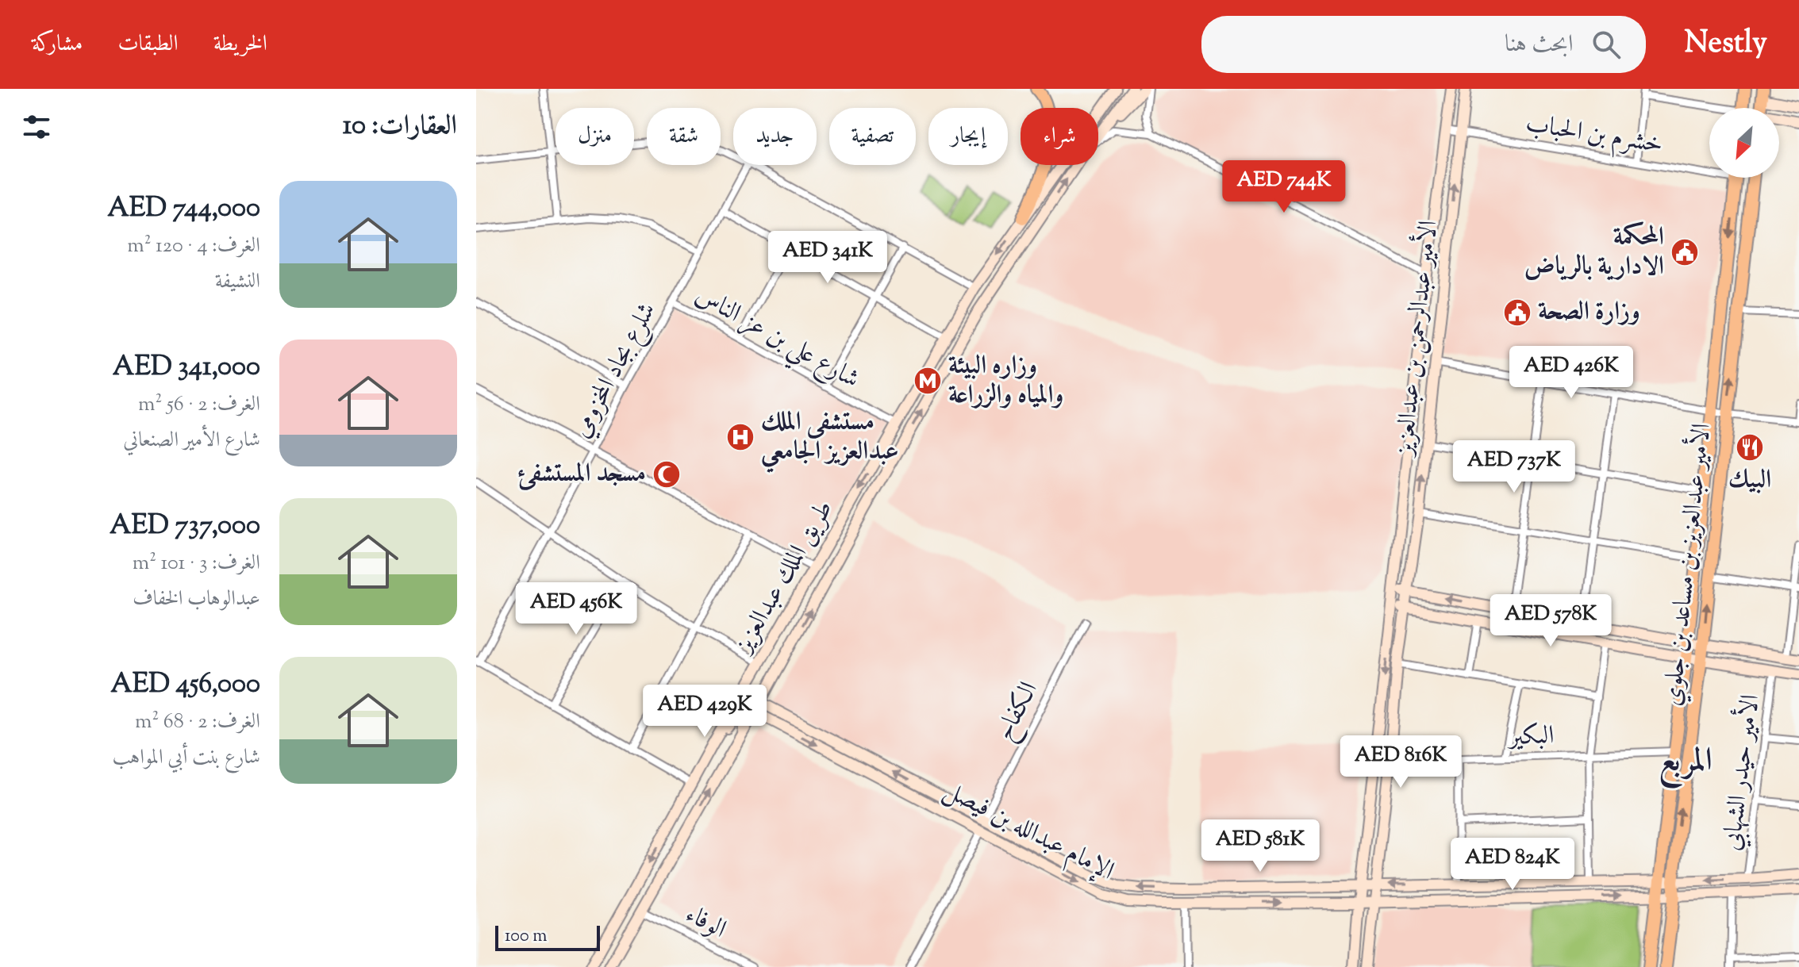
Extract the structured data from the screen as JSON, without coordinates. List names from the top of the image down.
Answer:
{
  "streets": {
    "main road": ["الأمير عبدالعزيز بن مساعد بن جلوي"],
    "street": [
      "خشرم بن الحباب",
      "شارع علي بن عز الناس",
      "الأمير عبدالرحمن بن عبدالعزيز",
      "شلرع بجاد المخزومي",
      "طريق الملك عبدالعزيز",
      "الكفاح",
      "البكير",
      "الأمير حيدر الشهابي",
      "الإمام عبدالله بن فيصل",
      "الوفاء"
    ]
  },
  "crossings": [
    ["خشرم بن الحباب", "الأمير عبدالرحمن بن عبدالعزيز"],
    ["شارع علي بن عز الناس", "شلرع بجاد المخزومي"],
    ["شارع علي بن عز الناس", "طريق الملك عبدالعزيز"],
    ["الأمير عبدالعزيز بن مساعد بن جلوي", "البكير"],
    ["الأمير عبدالعزيز بن مساعد بن جلوي", "الإمام عبدالله بن فيصل"],
    ["طريق الملك عبدالعزيز", "الإمام عبدالله بن فيصل"],
    ["طريق الملك عبدالعزيز", "الوفاء"],
    ["الكفاح", "الإمام عبدالله بن فيصل"],
    ["الأمير حيدر الشهابي", "الإمام عبدالله بن فيصل"]
  ],
  "districts": ["المربع"],
  "places": {
    "public building": ["المحكمة الادارية بالرياض", "وزارة الصحة"],
    "metro station": ["وزاره البيئة والمياه والزراعة"],
    "hospital": ["مستشفى الملك عبدالعزيز الجامعي"],
    "restaurant": ["البيك"],
    "mosque": ["مسجد المستشفئ"]
  },
  "scale_bar": "100 m",
  "north": "bottom left",
  "page": {
    "header": "Nestly",
    "search": "ابحث هنا",
    "nav": ["الخريطة", "الطبقات", "مشاركة"],
    "heading": "العقارات: 10",
    "chip": [
      "شراء",
      "إيجار",
      "تصفية",
      "جديد",
      "شقة",
      "منزل"
    ],
    "price": [
      "AED 744K",
      "AED 341K",
      "AED 426K",
      "AED 737K",
      "AED 456K",
      "AED 578K",
      "AED 429K",
      "AED 816K",
      "AED 581K",
      "AED 824K"
    ],
    "list": [
      {
        "name": "AED 744,000",
        "note": "الغرف: 4 · 120 m² · النشيفة"
      },
      {
        "name": "AED 341,000",
        "note": "الغرف: 2 · 56 m² · شارع الأمير الصنعاني"
      },
      {
        "name": "AED 737,000",
        "note": "الغرف: 3 · 101 m² · عبدالوهاب الخفاف"
      },
      {
        "name": "AED 456,000",
        "note": "الغرف: 2 · 68 m² · شارع بنت أبي المواهب"
      }
    ],
    "scale": "100 m"
  }
}
